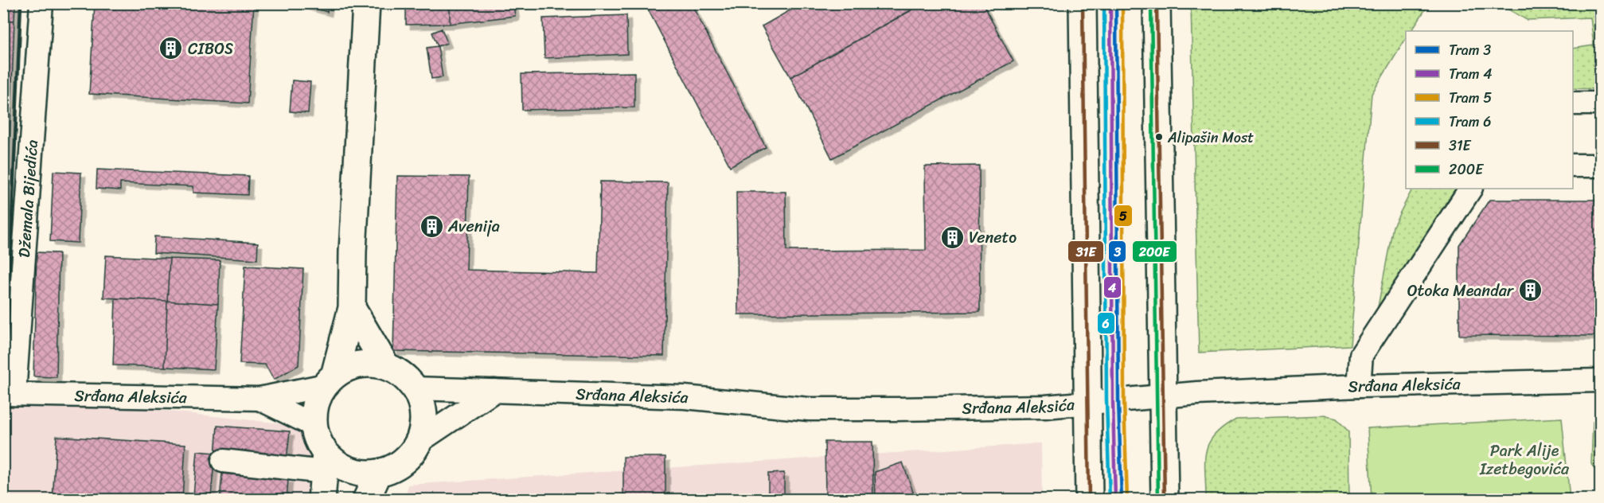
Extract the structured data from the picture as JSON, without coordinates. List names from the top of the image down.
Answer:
{
  "streets": {
    "street": ["Džemala Bijedića", "Srđana Aleksića"]
  },
  "crossings": [
    ["Džemala Bijedića", "Srđana Aleksića"]
  ],
  "parks": ["Park Alije Izetbegovića"],
  "places": {
    "building": [
      "CIBOS",
      "Avenija",
      "Veneto",
      "Otoka Meandar"
    ],
    "other": ["Alipašin Most"]
  },
  "lines": [
    "tram line 3",
    "tram line 4",
    "tram line 5",
    "tram line 6",
    "transit line 31E",
    "transit line 200E"
  ],
  "legend": [
    "Tram 3",
    "Tram 4",
    "Tram 5",
    "Tram 6",
    "31E",
    "200E"
  ]
}
